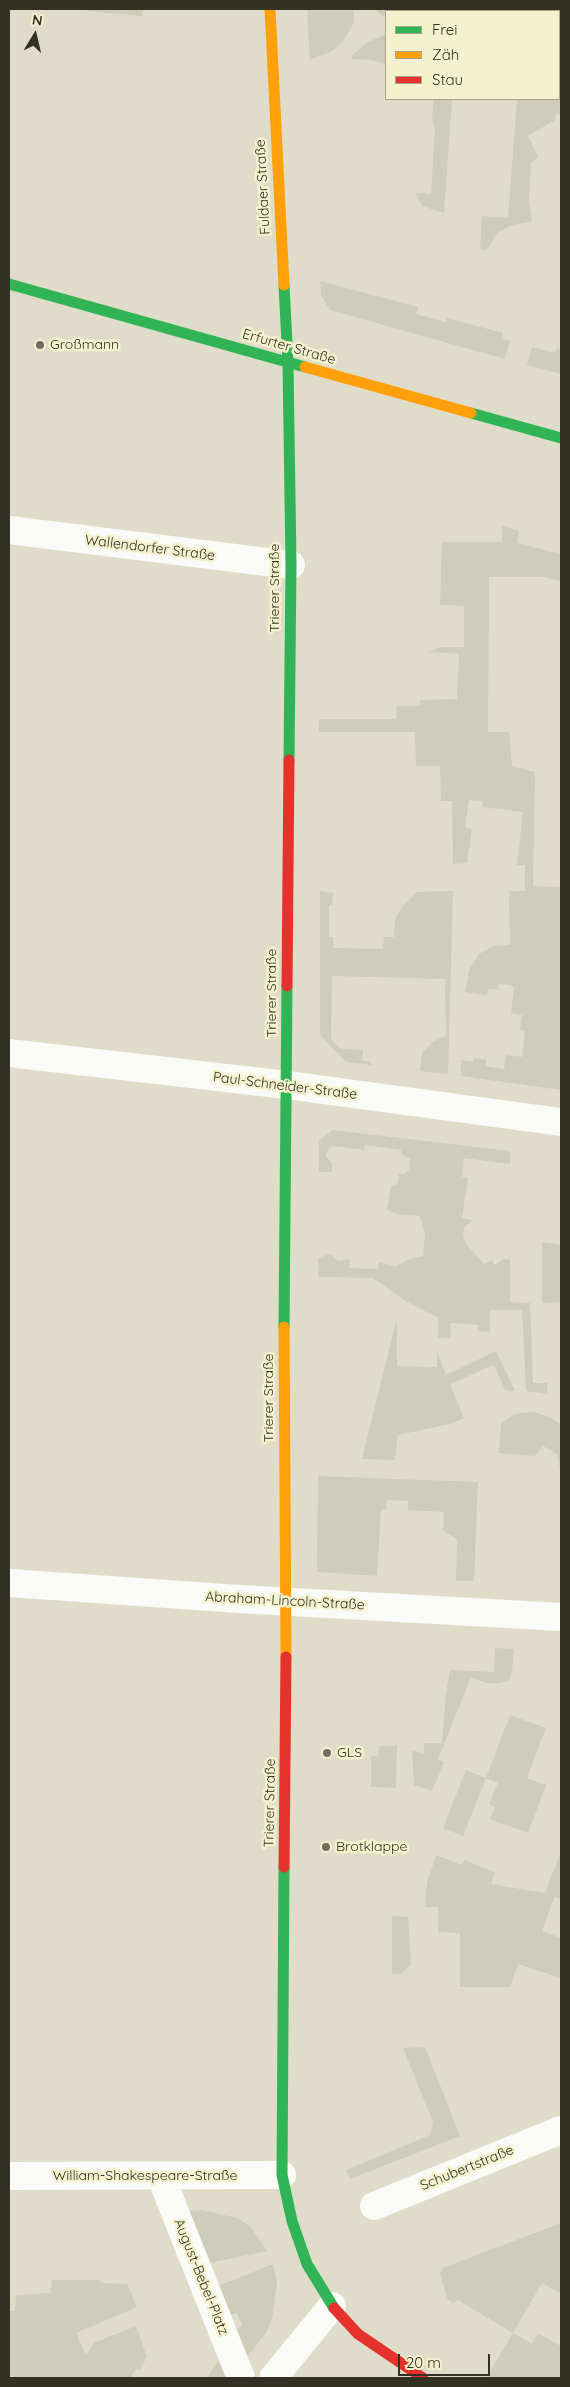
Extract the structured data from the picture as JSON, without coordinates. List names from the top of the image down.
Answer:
{
  "streets": {
    "street": [
      "Fuldaer Straße",
      "Erfurter Straße",
      "Wallendorfer Straße",
      "Trierer Straße",
      "Paul-Schneider-Straße",
      "Abraham-Lincoln-Straße",
      "Schubertstraße",
      "William-Shakespeare-Straße",
      "August-Bebel-Platz"
    ]
  },
  "crossings": [
    ["Fuldaer Straße", "Erfurter Straße"],
    ["Fuldaer Straße", "Trierer Straße"],
    ["Erfurter Straße", "Trierer Straße"],
    ["Wallendorfer Straße", "Trierer Straße"],
    ["Trierer Straße", "Paul-Schneider-Straße"],
    ["Trierer Straße", "Abraham-Lincoln-Straße"],
    ["Trierer Straße", "William-Shakespeare-Straße"],
    ["William-Shakespeare-Straße", "August-Bebel-Platz"]
  ],
  "places": ["Großmann", "GLS", "Brotklappe"],
  "legend": ["Frei", "Zäh", "Stau"],
  "scale_bar": "20 m",
  "north": "top"
}
